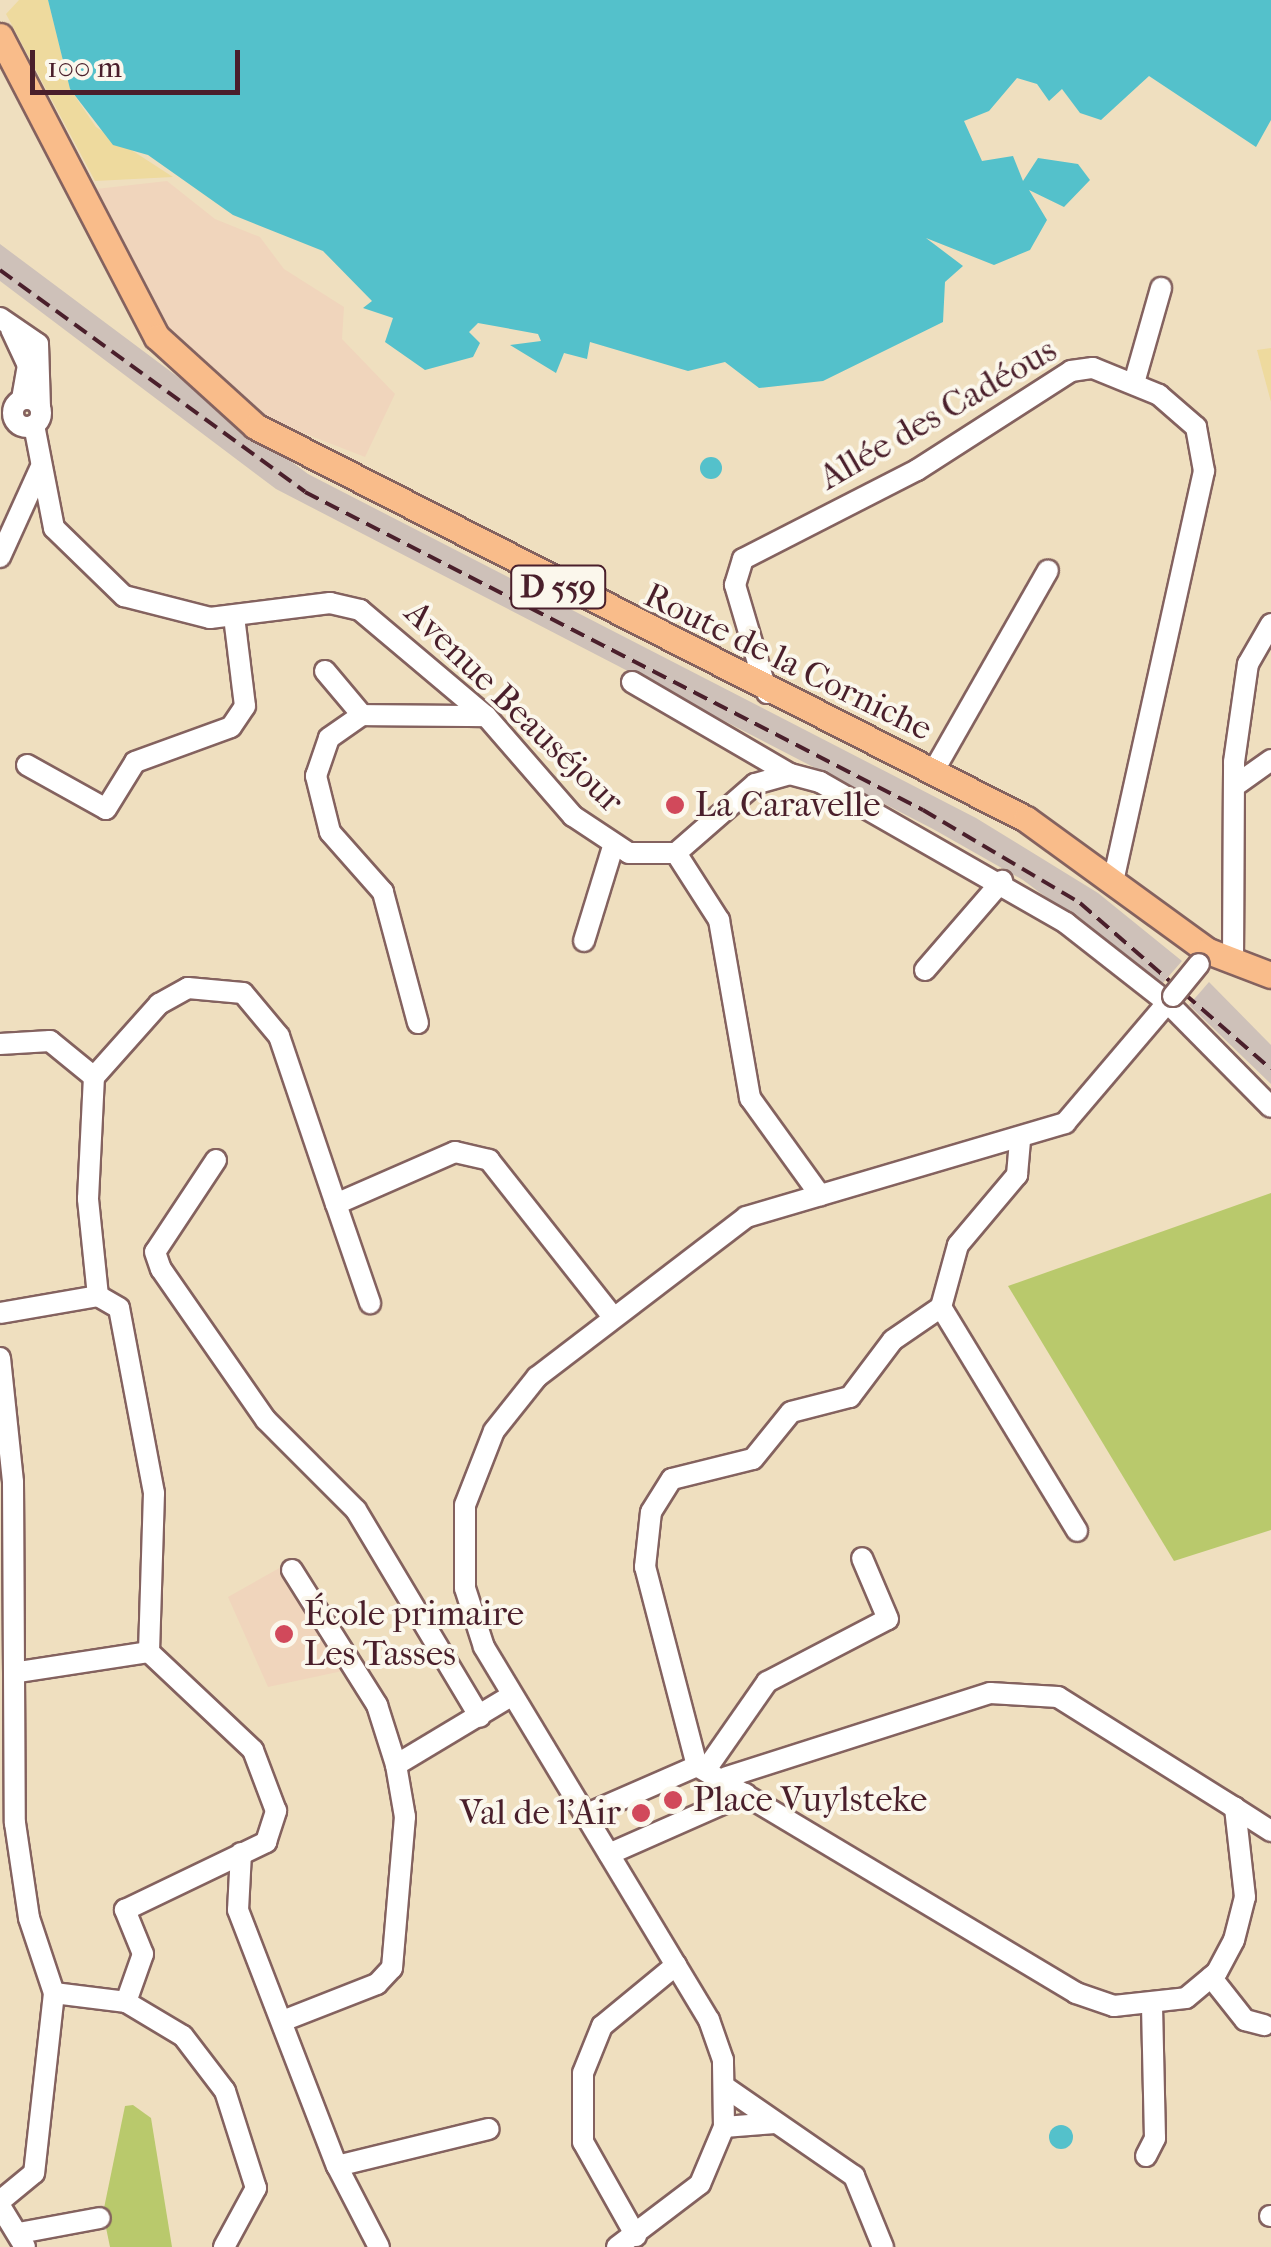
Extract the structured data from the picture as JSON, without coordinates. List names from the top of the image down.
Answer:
{
  "streets": {
    "main road": ["D 559", "Route de la Corniche"],
    "street": ["Allée des Cadéous", "Avenue Beauséjour"]
  },
  "crossings": [
    ["Allée des Cadéous", "Route de la Corniche"]
  ],
  "places": [
    "La Caravelle",
    "École primaire Les Tasses",
    "Place Vuylsteke",
    "Val de l’Air"
  ],
  "scale_bar": "100 m"
}
